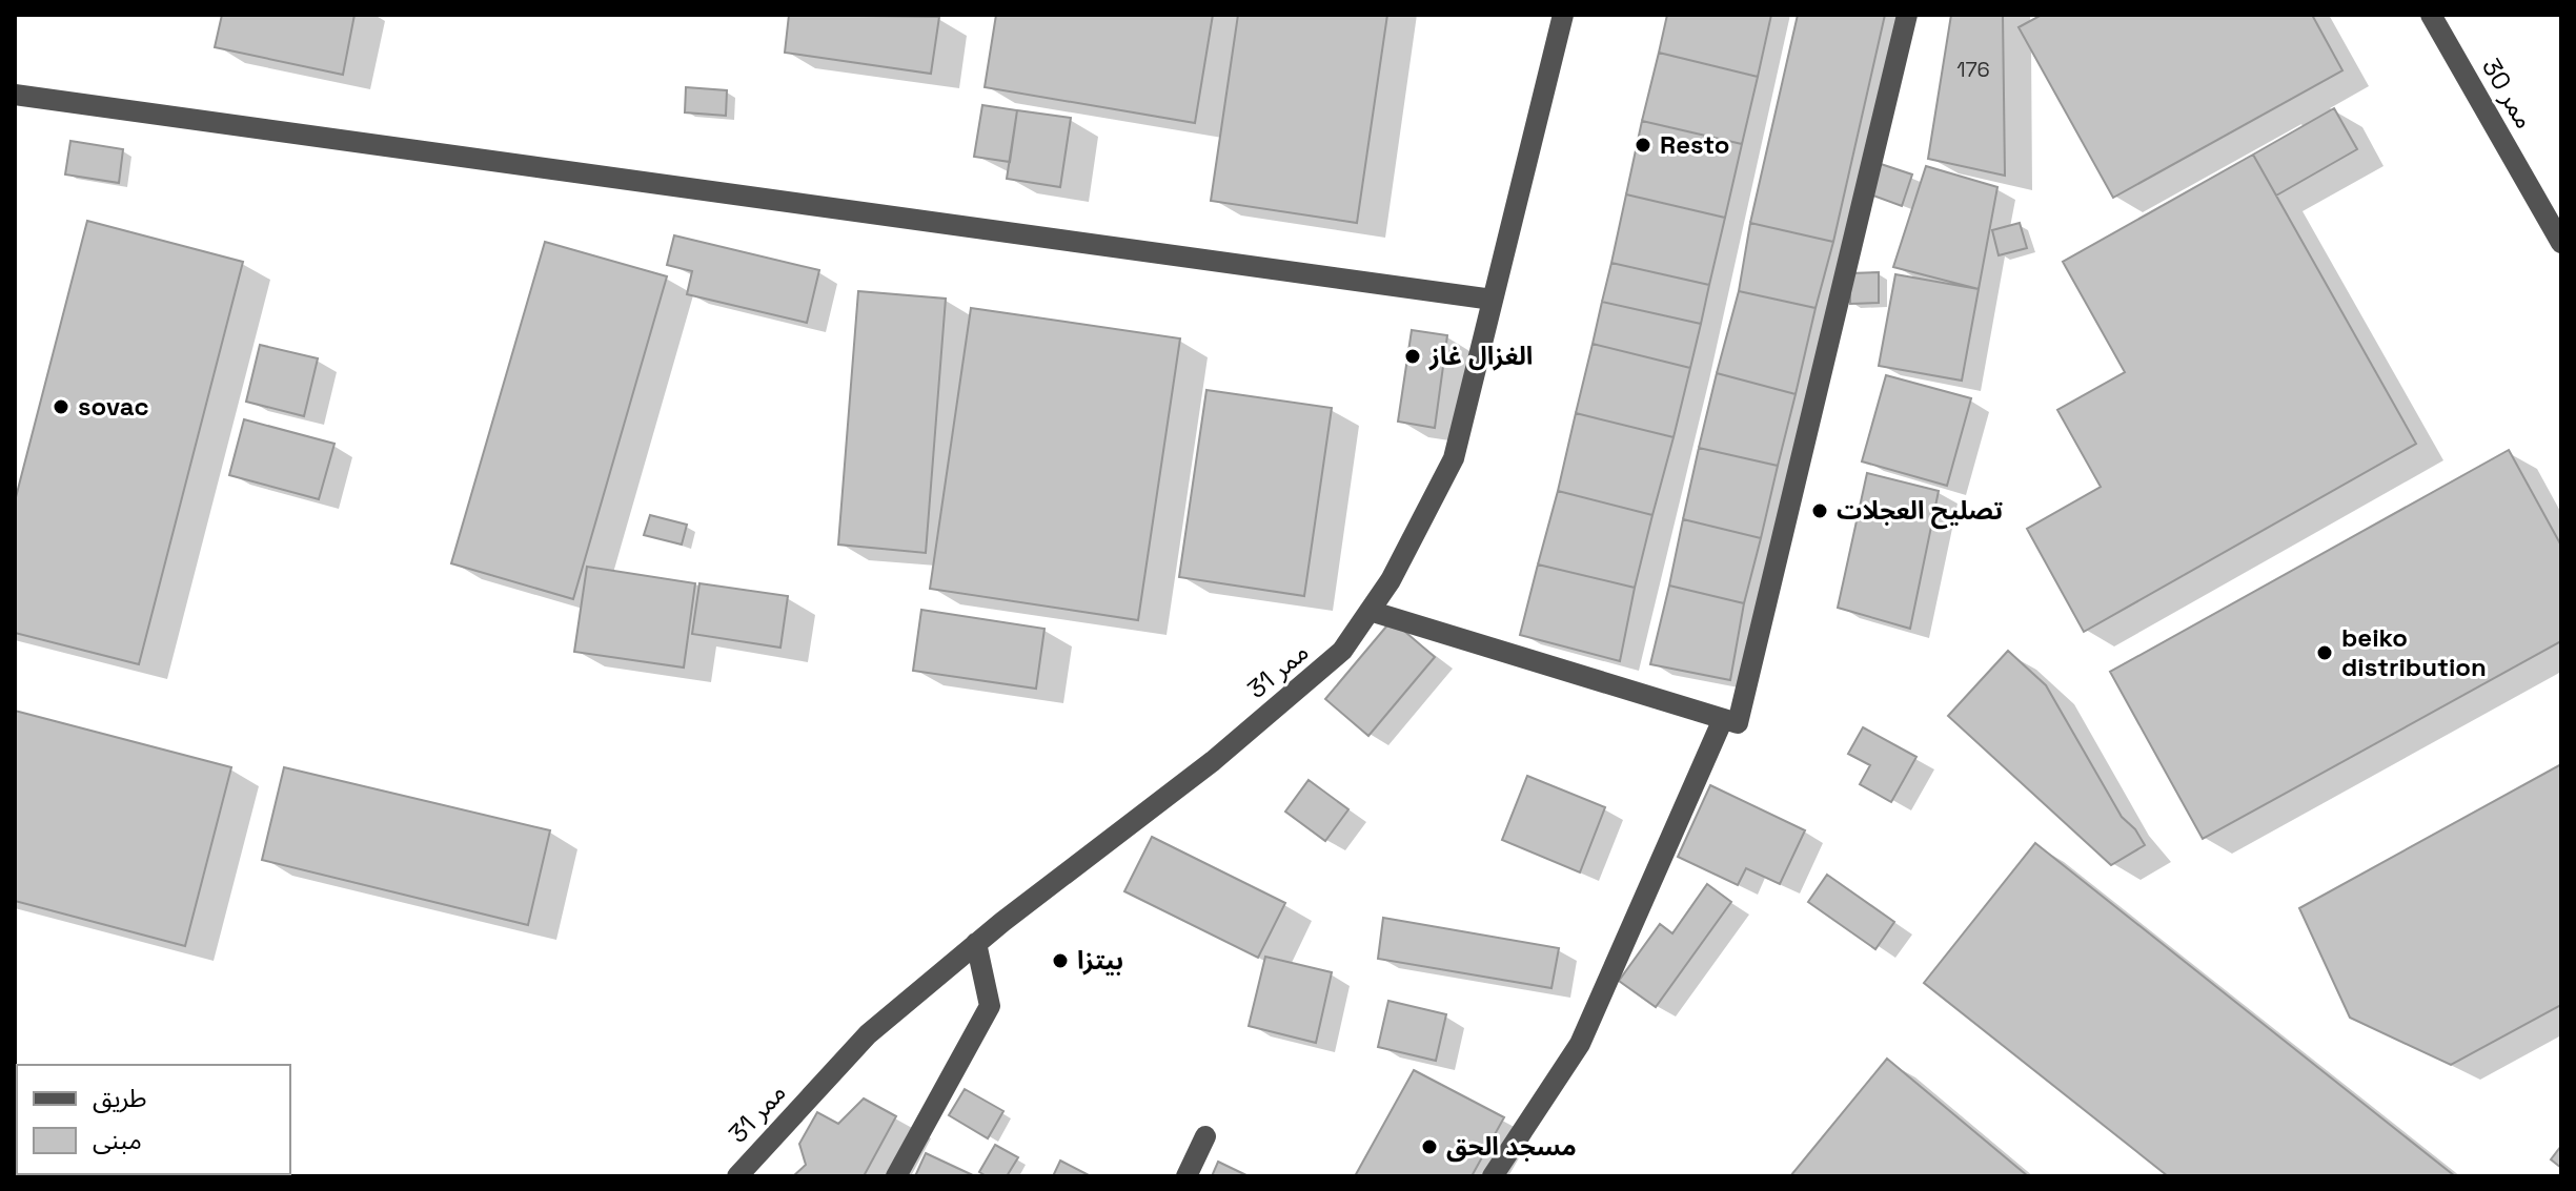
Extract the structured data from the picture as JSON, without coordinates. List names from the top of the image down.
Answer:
{
  "streets": {
    "street": ["ممر 30", "ممر 31"]
  },
  "places": [
    "Resto",
    "الغزال غاز",
    "sovac",
    "تصليح العجلات",
    "beiko distribution",
    "بيتزا",
    "مسجد الحق"
  ],
  "house_numbers": ["176"],
  "legend": ["طريق", "مبنى"]
}
